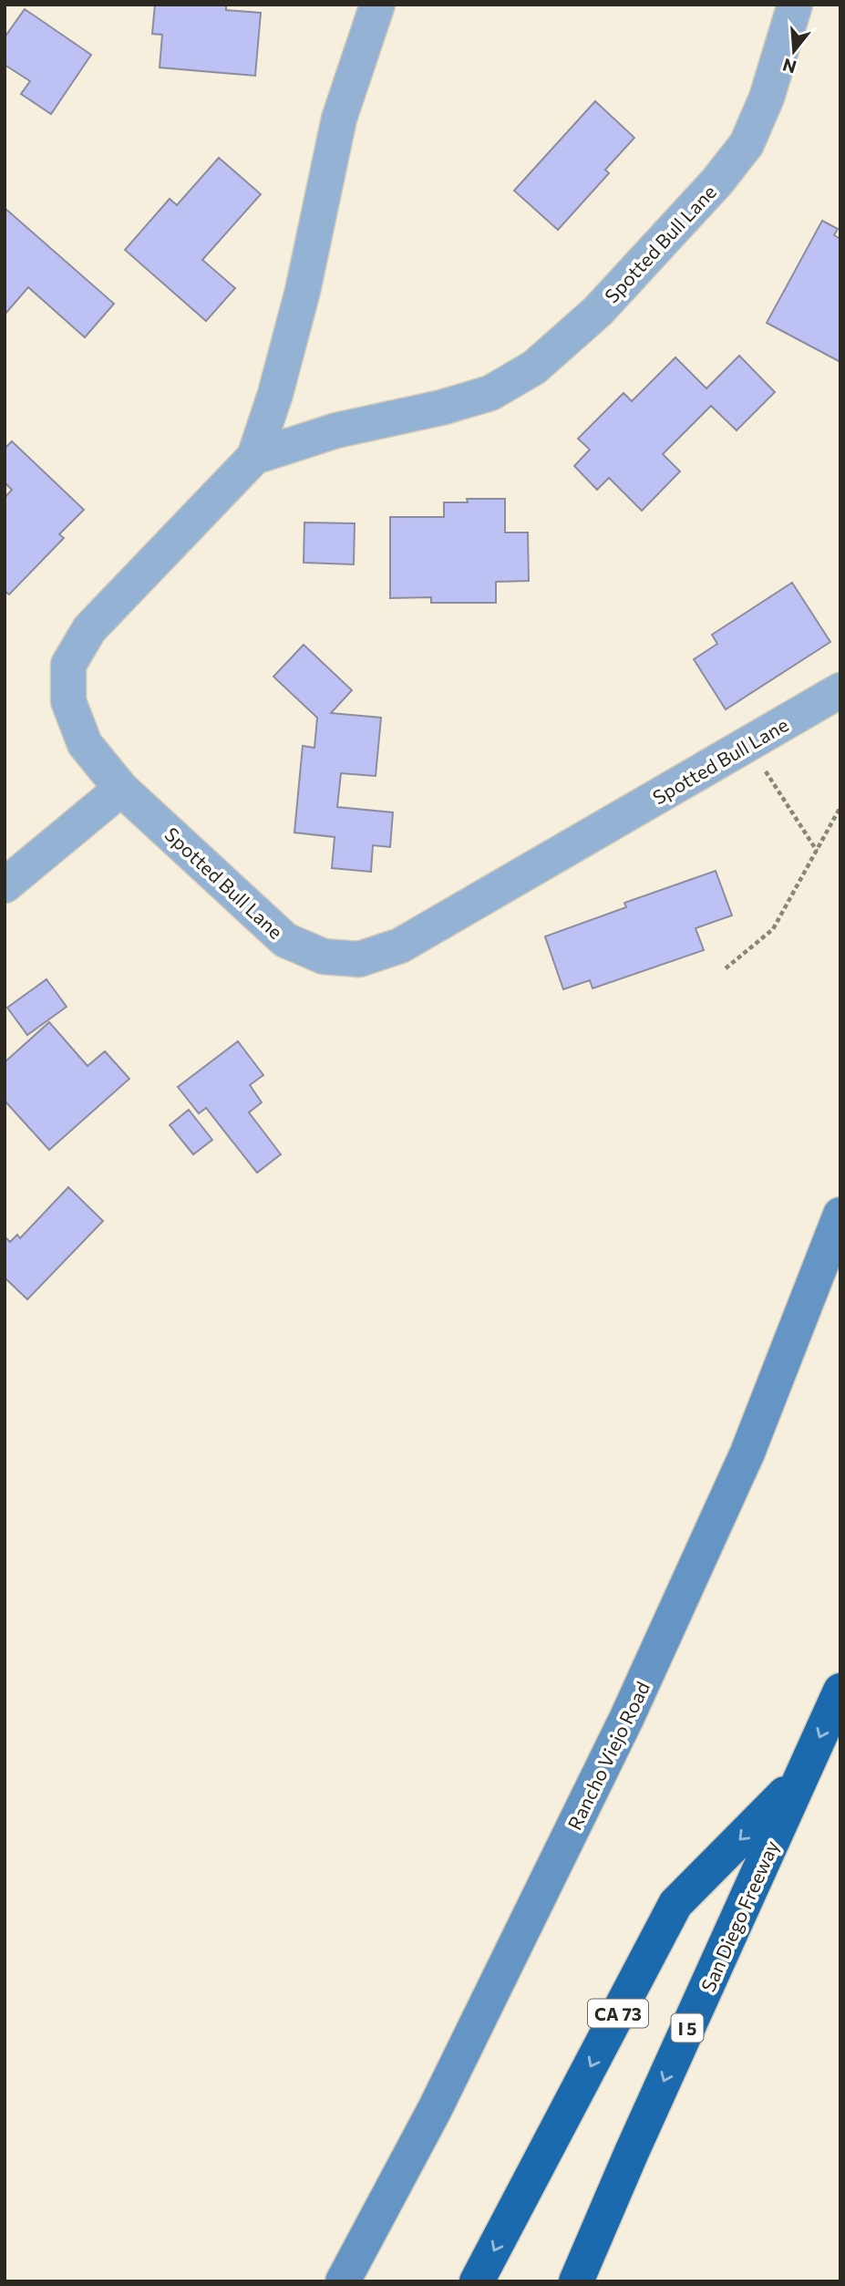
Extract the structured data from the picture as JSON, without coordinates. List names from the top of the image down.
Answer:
{
  "streets": {
    "highway": ["San Diego Freeway", "CA 73", "I 5"],
    "main road": ["Rancho Viejo Road"],
    "street": ["Spotted Bull Lane"]
  },
  "crossings": [
    ["San Diego Freeway", "CA 73"]
  ],
  "north": "bottom"
}
